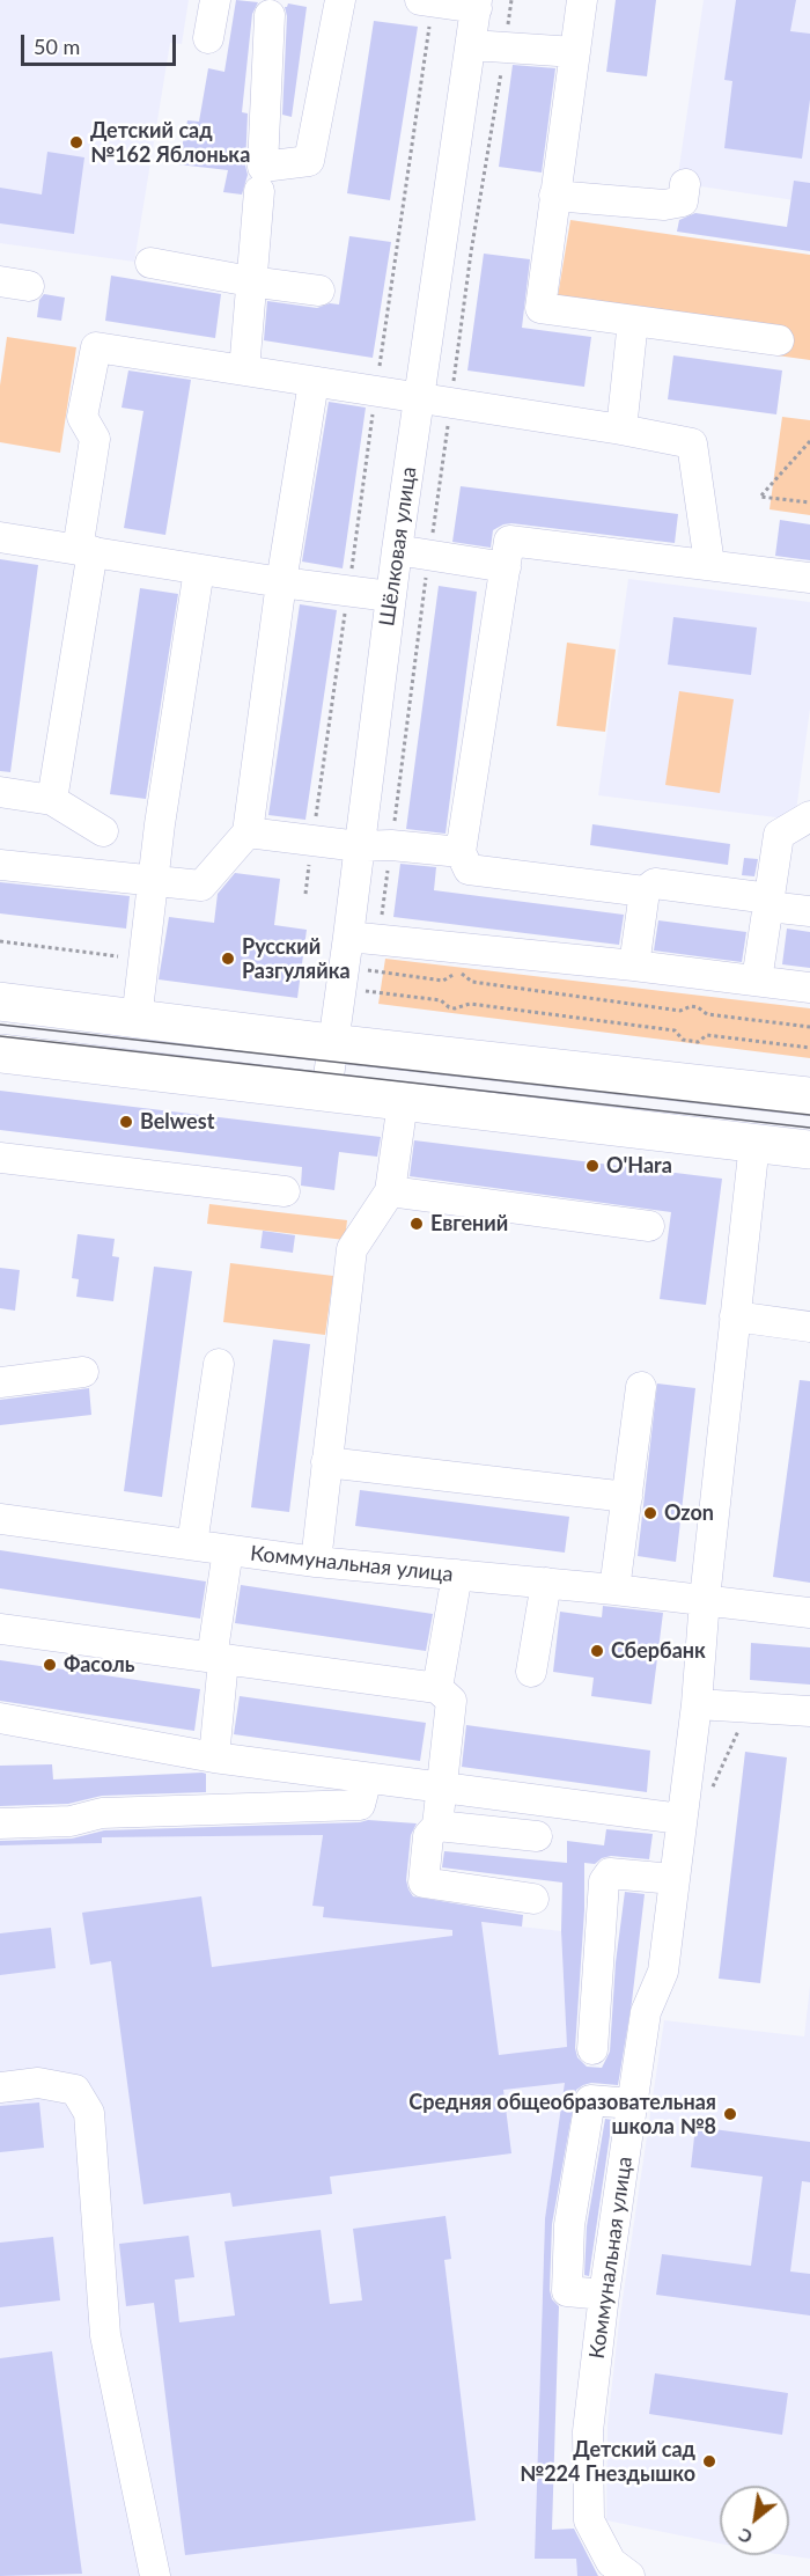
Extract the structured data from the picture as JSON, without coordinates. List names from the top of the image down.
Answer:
{
  "streets": {
    "street": ["Шёлковая улица", "Коммунальная улица"]
  },
  "places": [
    "Детский сад №162 Яблонька",
    "Русский Разгуляйка",
    "Belwest",
    "O'Hara",
    "Евгений",
    "Ozon",
    "Сбербанк",
    "Фасоль",
    "Средняя общеобразовательная школа №8",
    "Детский сад №224 Гнездышко"
  ],
  "scale_bar": "50 m",
  "north": "bottom left"
}
